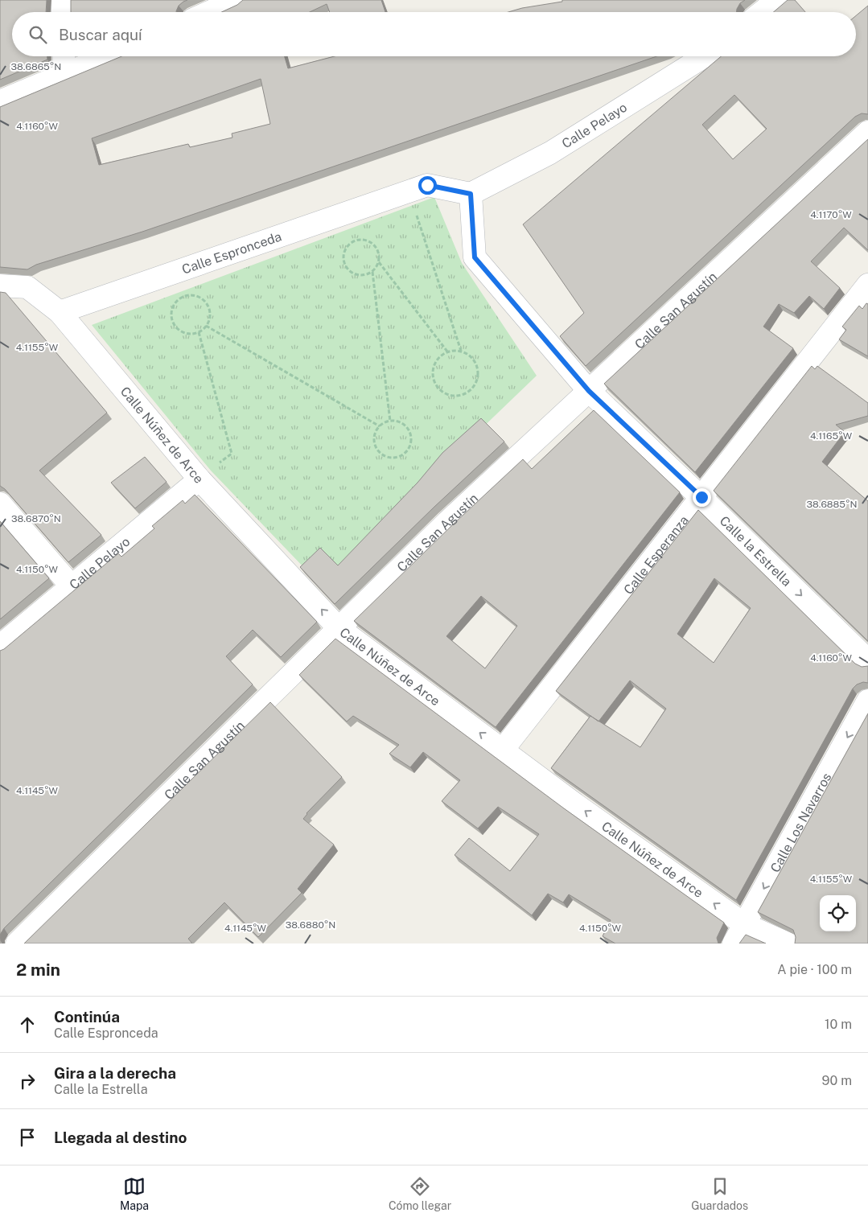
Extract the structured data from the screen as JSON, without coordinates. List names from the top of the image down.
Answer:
{
  "streets": {
    "street": [
      "Calle Pelayo",
      "Calle Espronceda",
      "Calle San Agustín",
      "Calle Núñez de Arce",
      "Calle la Estrella",
      "Calle Esperanza",
      "Calle Los Navarros"
    ]
  },
  "crossings": [
    ["Calle Pelayo", "Calle Espronceda"],
    ["Calle Pelayo", "Calle Núñez de Arce"],
    ["Calle Pelayo", "Calle la Estrella"],
    ["Calle Espronceda", "Calle Núñez de Arce"],
    ["Calle Espronceda", "Calle la Estrella"],
    ["Calle San Agustín", "Calle Núñez de Arce"],
    ["Calle San Agustín", "Calle la Estrella"],
    ["Calle Núñez de Arce", "Calle Esperanza"],
    ["Calle Núñez de Arce", "Calle Los Navarros"],
    ["Calle la Estrella", "Calle Esperanza"]
  ],
  "one_way": ["Calle Núñez de Arce", "Calle la Estrella", "Calle Los Navarros"],
  "page": {
    "search": "Buscar aquí",
    "heading": ["2 min", "A pie · 100 m"],
    "list": [
      ["Continúa", "Calle Espronceda", "10 m"],
      ["Gira a la derecha", "Calle la Estrella", "90 m"],
      "Llegada al destino"
    ],
    "nav": ["Mapa", "Cómo llegar", "Guardados"]
  },
  "coordinates": [
    "38.6865°N",
    "4.1160°W",
    "4.1170°W",
    "4.1155°W",
    "4.1165°W",
    "38.6885°N",
    "38.6870°N",
    "4.1150°W",
    "4.1145°W",
    "38.6880°N"
  ]
}
